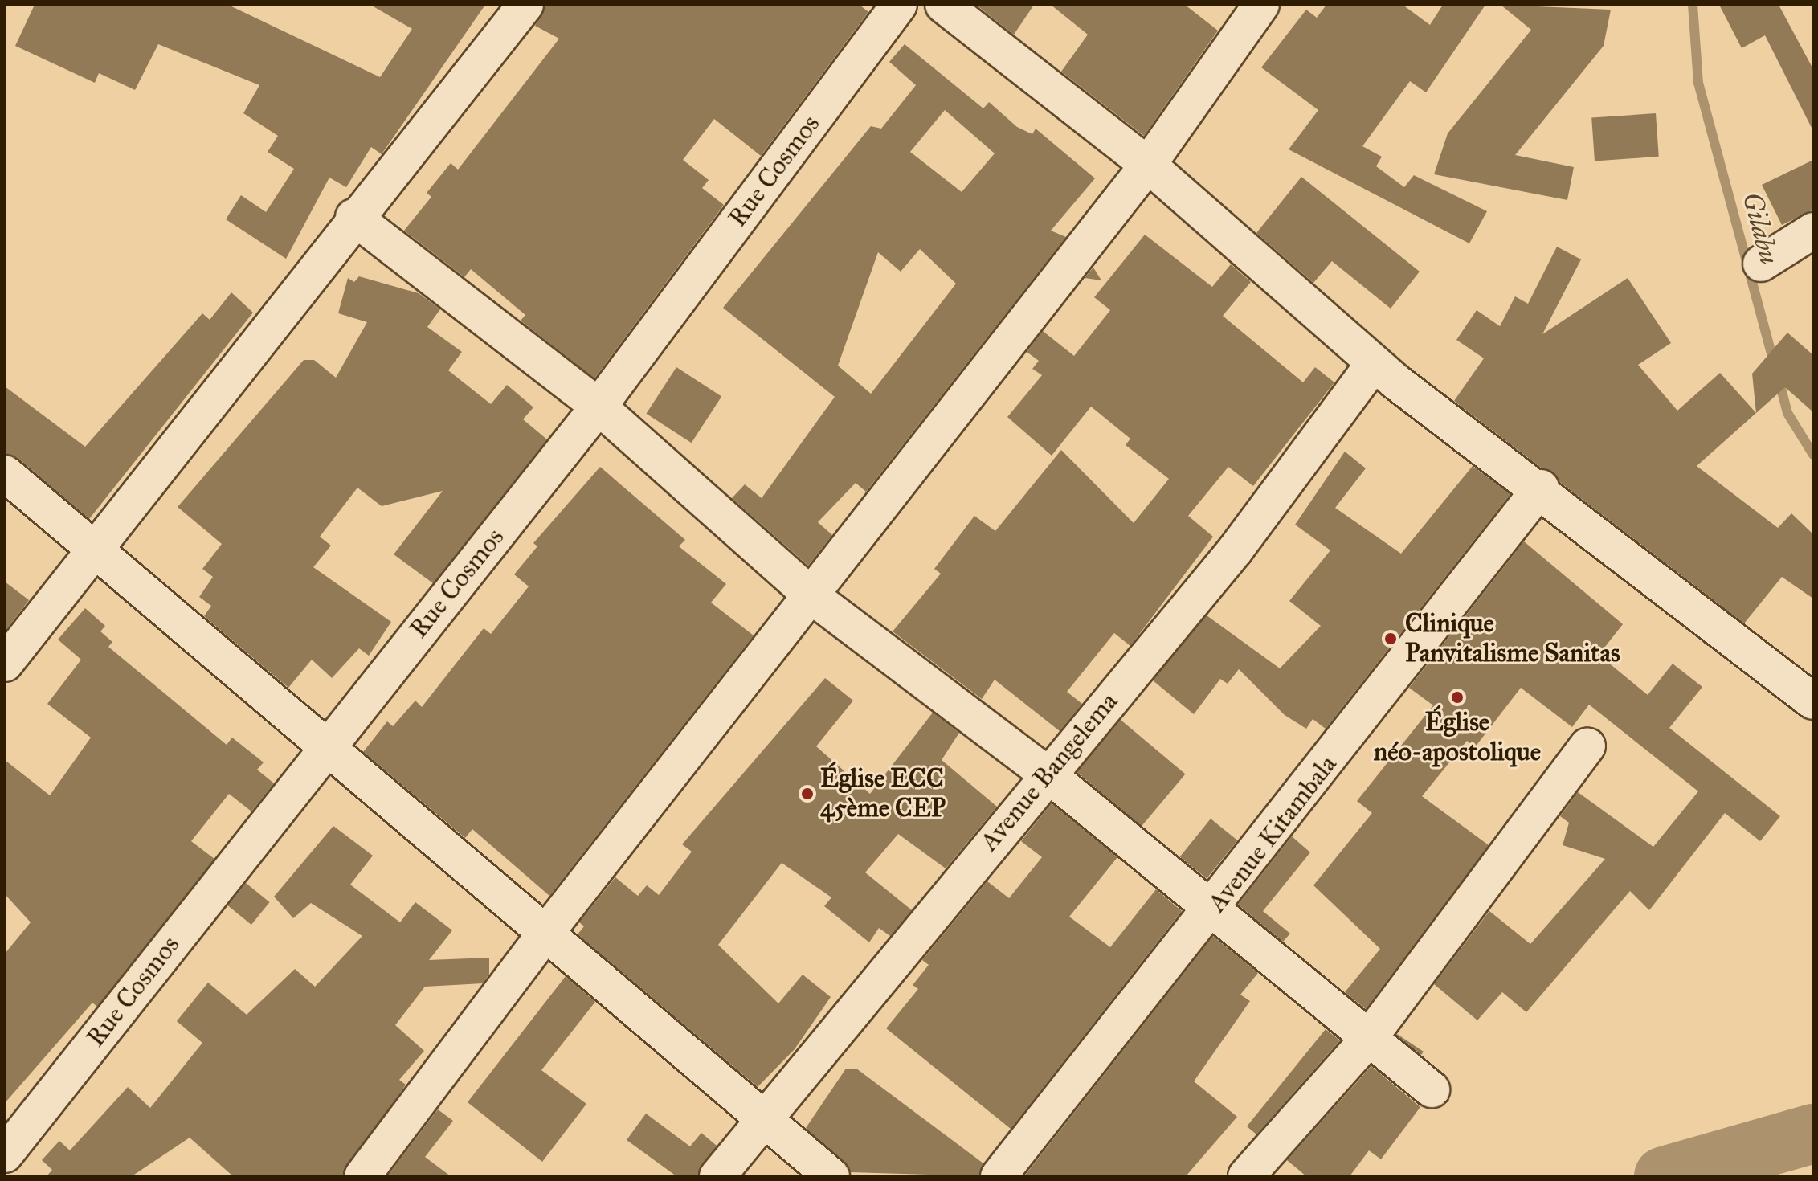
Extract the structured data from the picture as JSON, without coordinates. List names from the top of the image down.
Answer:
{
  "streets": {
    "street": ["Rue Cosmos", "Avenue Bangelema", "Avenue Kitambala"]
  },
  "water": ["Gilabu"],
  "places": ["Clinique Panvitalisme Sanitas", "Église néo-apostolique", "Église ECC 45ème CEP"]
}
